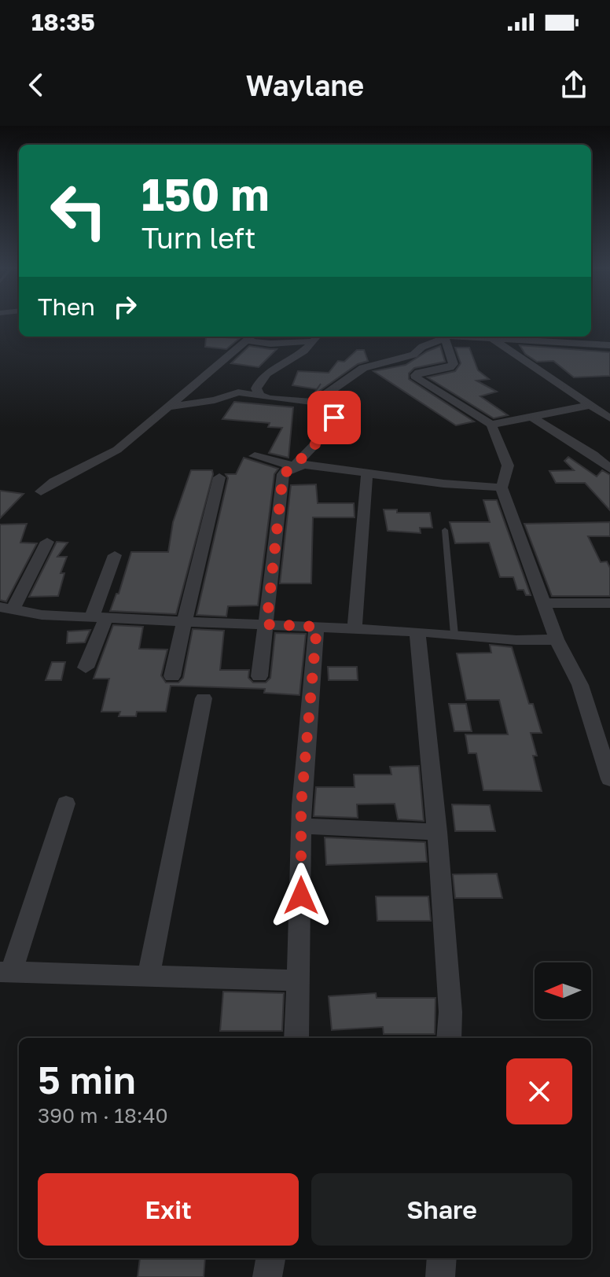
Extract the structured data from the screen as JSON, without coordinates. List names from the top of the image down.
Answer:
{
  "north": "left",
  "page": {
    "status": "18:35",
    "header": "Waylane",
    "turn": ["150 m", "Turn left"],
    "then": "Then",
    "heading": ["5 min", "390 m · 18:40"],
    "buttons": ["Exit", "Share"]
  }
}
